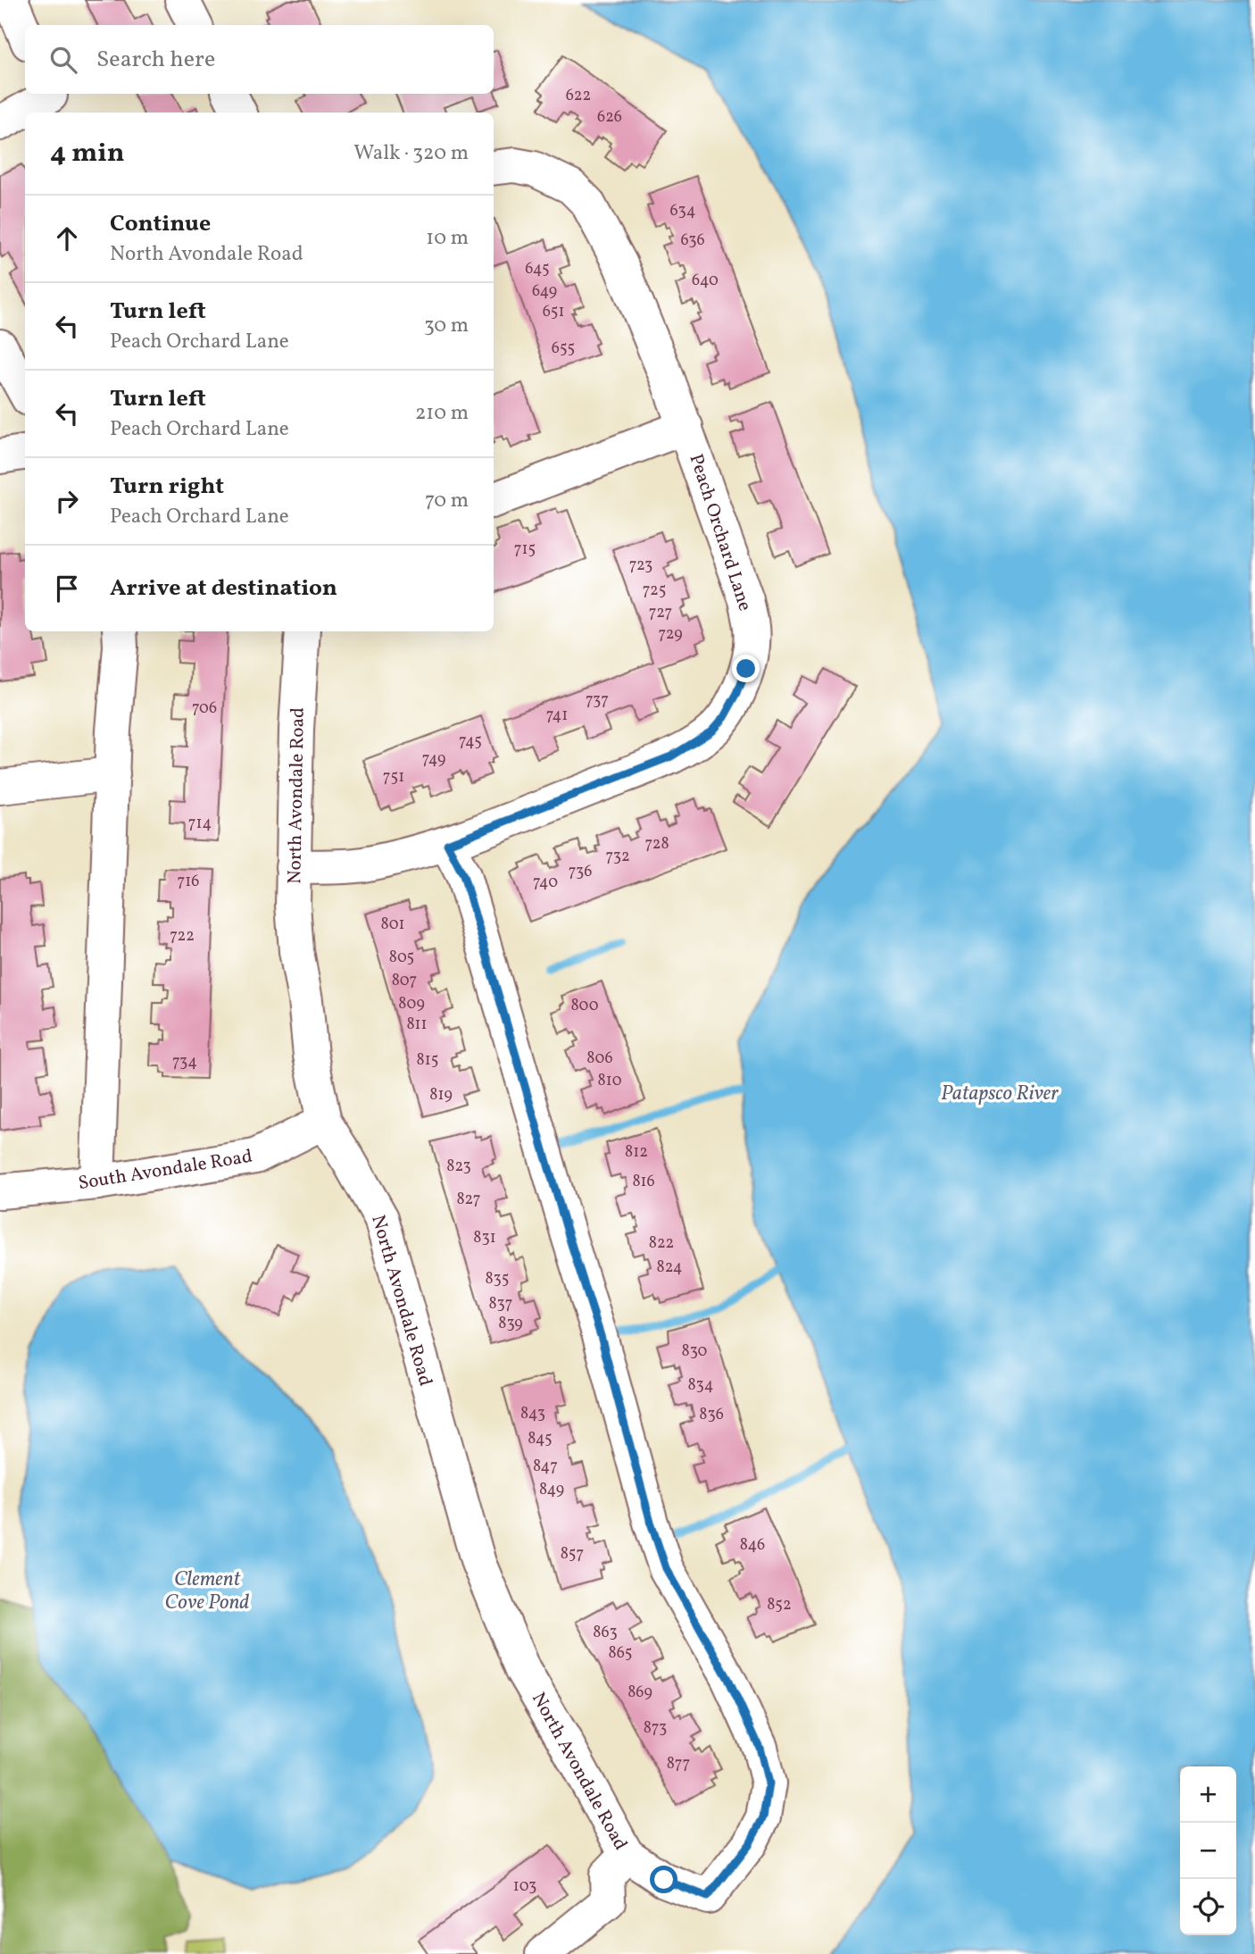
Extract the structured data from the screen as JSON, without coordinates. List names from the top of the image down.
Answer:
{
  "streets": {
    "street": ["Peach Orchard Lane", "North Avondale Road", "South Avondale Road"]
  },
  "crossings": [
    ["Peach Orchard Lane", "North Avondale Road"],
    ["North Avondale Road", "South Avondale Road"]
  ],
  "water": ["Patapsco River", "Clement Cove Pond"],
  "house_numbers": [
    "622",
    "626",
    "634",
    "636",
    "645",
    "640",
    "649",
    "651",
    "655",
    "715",
    "723",
    "725",
    "727",
    "729",
    "737",
    "706",
    "741",
    "745",
    "749",
    "751",
    "714",
    "728",
    "732",
    "736",
    "716",
    "740",
    "801",
    "722",
    "805",
    "807",
    "809",
    "800",
    "811",
    "806",
    "815",
    "734",
    "810",
    "819",
    "812",
    "823",
    "816",
    "827",
    "831",
    "822",
    "824",
    "835",
    "837",
    "839",
    "830",
    "834",
    "843",
    "836",
    "845",
    "847",
    "849",
    "846",
    "857",
    "852",
    "863",
    "865",
    "869",
    "873",
    "877",
    "103"
  ],
  "page": {
    "search": "Search here",
    "heading": ["4 min", "Walk · 320 m"],
    "list": [
      ["Continue", "North Avondale Road", "10 m"],
      ["Turn left", "Peach Orchard Lane", "30 m"],
      ["Turn left", "Peach Orchard Lane", "210 m"],
      ["Turn right", "Peach Orchard Lane", "70 m"],
      "Arrive at destination"
    ],
    "map_buttons": ["+", "−"]
  }
}
